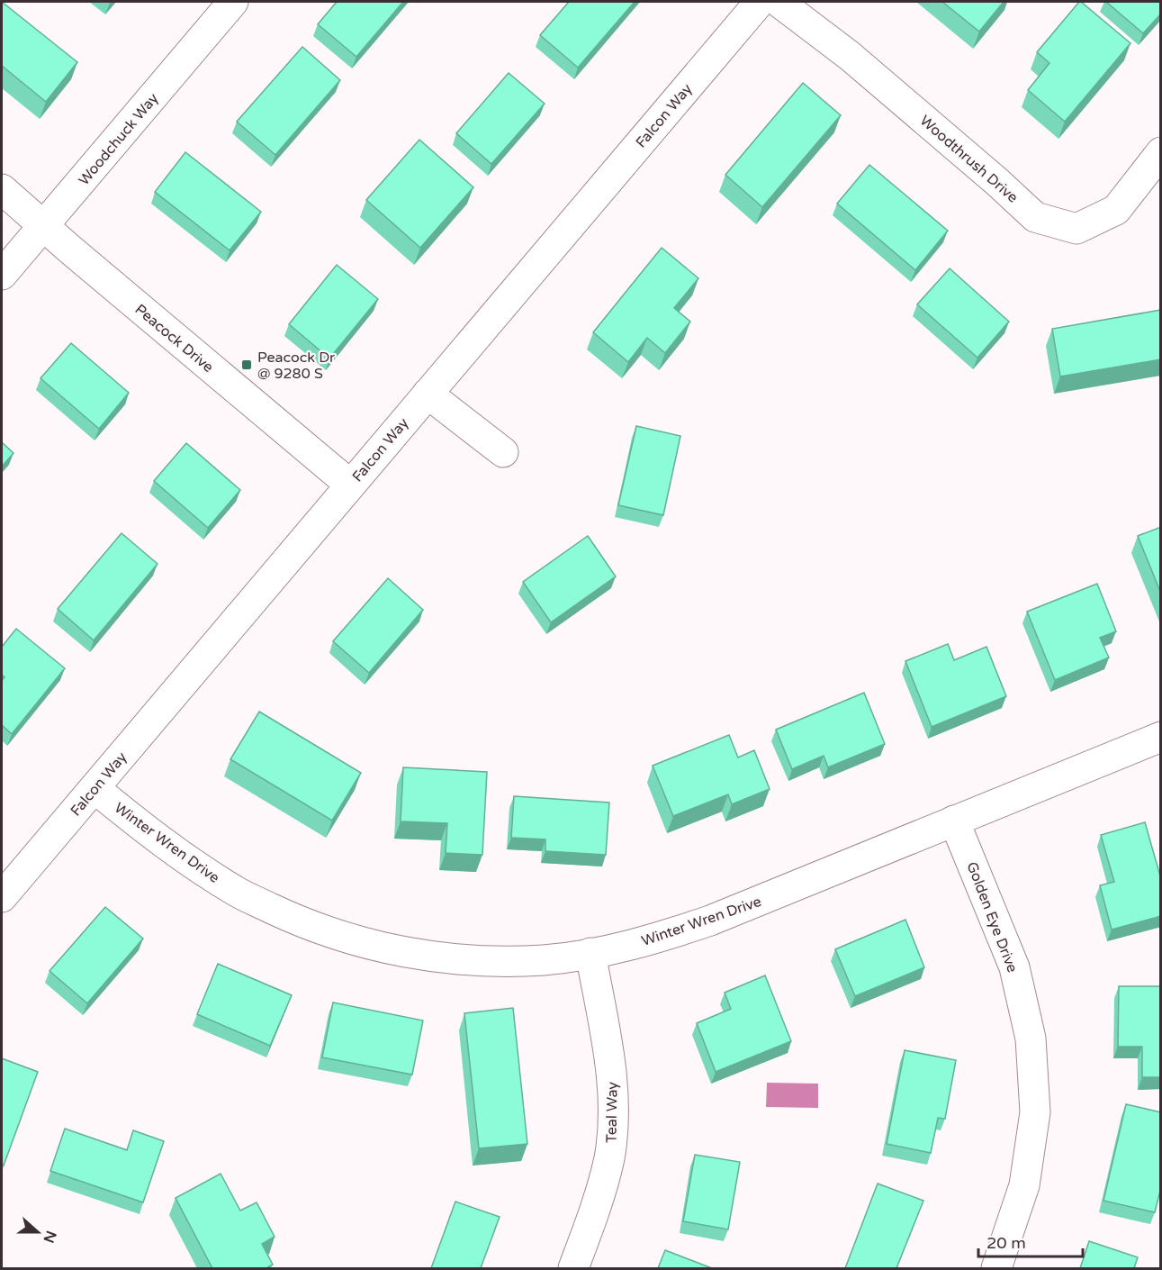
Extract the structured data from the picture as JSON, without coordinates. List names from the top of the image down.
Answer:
{
  "streets": {
    "street": [
      "Falcon Way",
      "Woodchuck Way",
      "Woodthrush Drive",
      "Peacock Drive",
      "Winter Wren Drive",
      "Golden Eye Drive",
      "Teal Way"
    ]
  },
  "crossings": [
    ["Falcon Way", "Peacock Drive"],
    ["Falcon Way", "Winter Wren Drive"],
    ["Woodchuck Way", "Peacock Drive"],
    ["Winter Wren Drive", "Golden Eye Drive"],
    ["Winter Wren Drive", "Teal Way"]
  ],
  "places": {
    "transit": ["Peacock Dr @ 9280 S"]
  },
  "scale_bar": "20 m",
  "north": "right"
}
